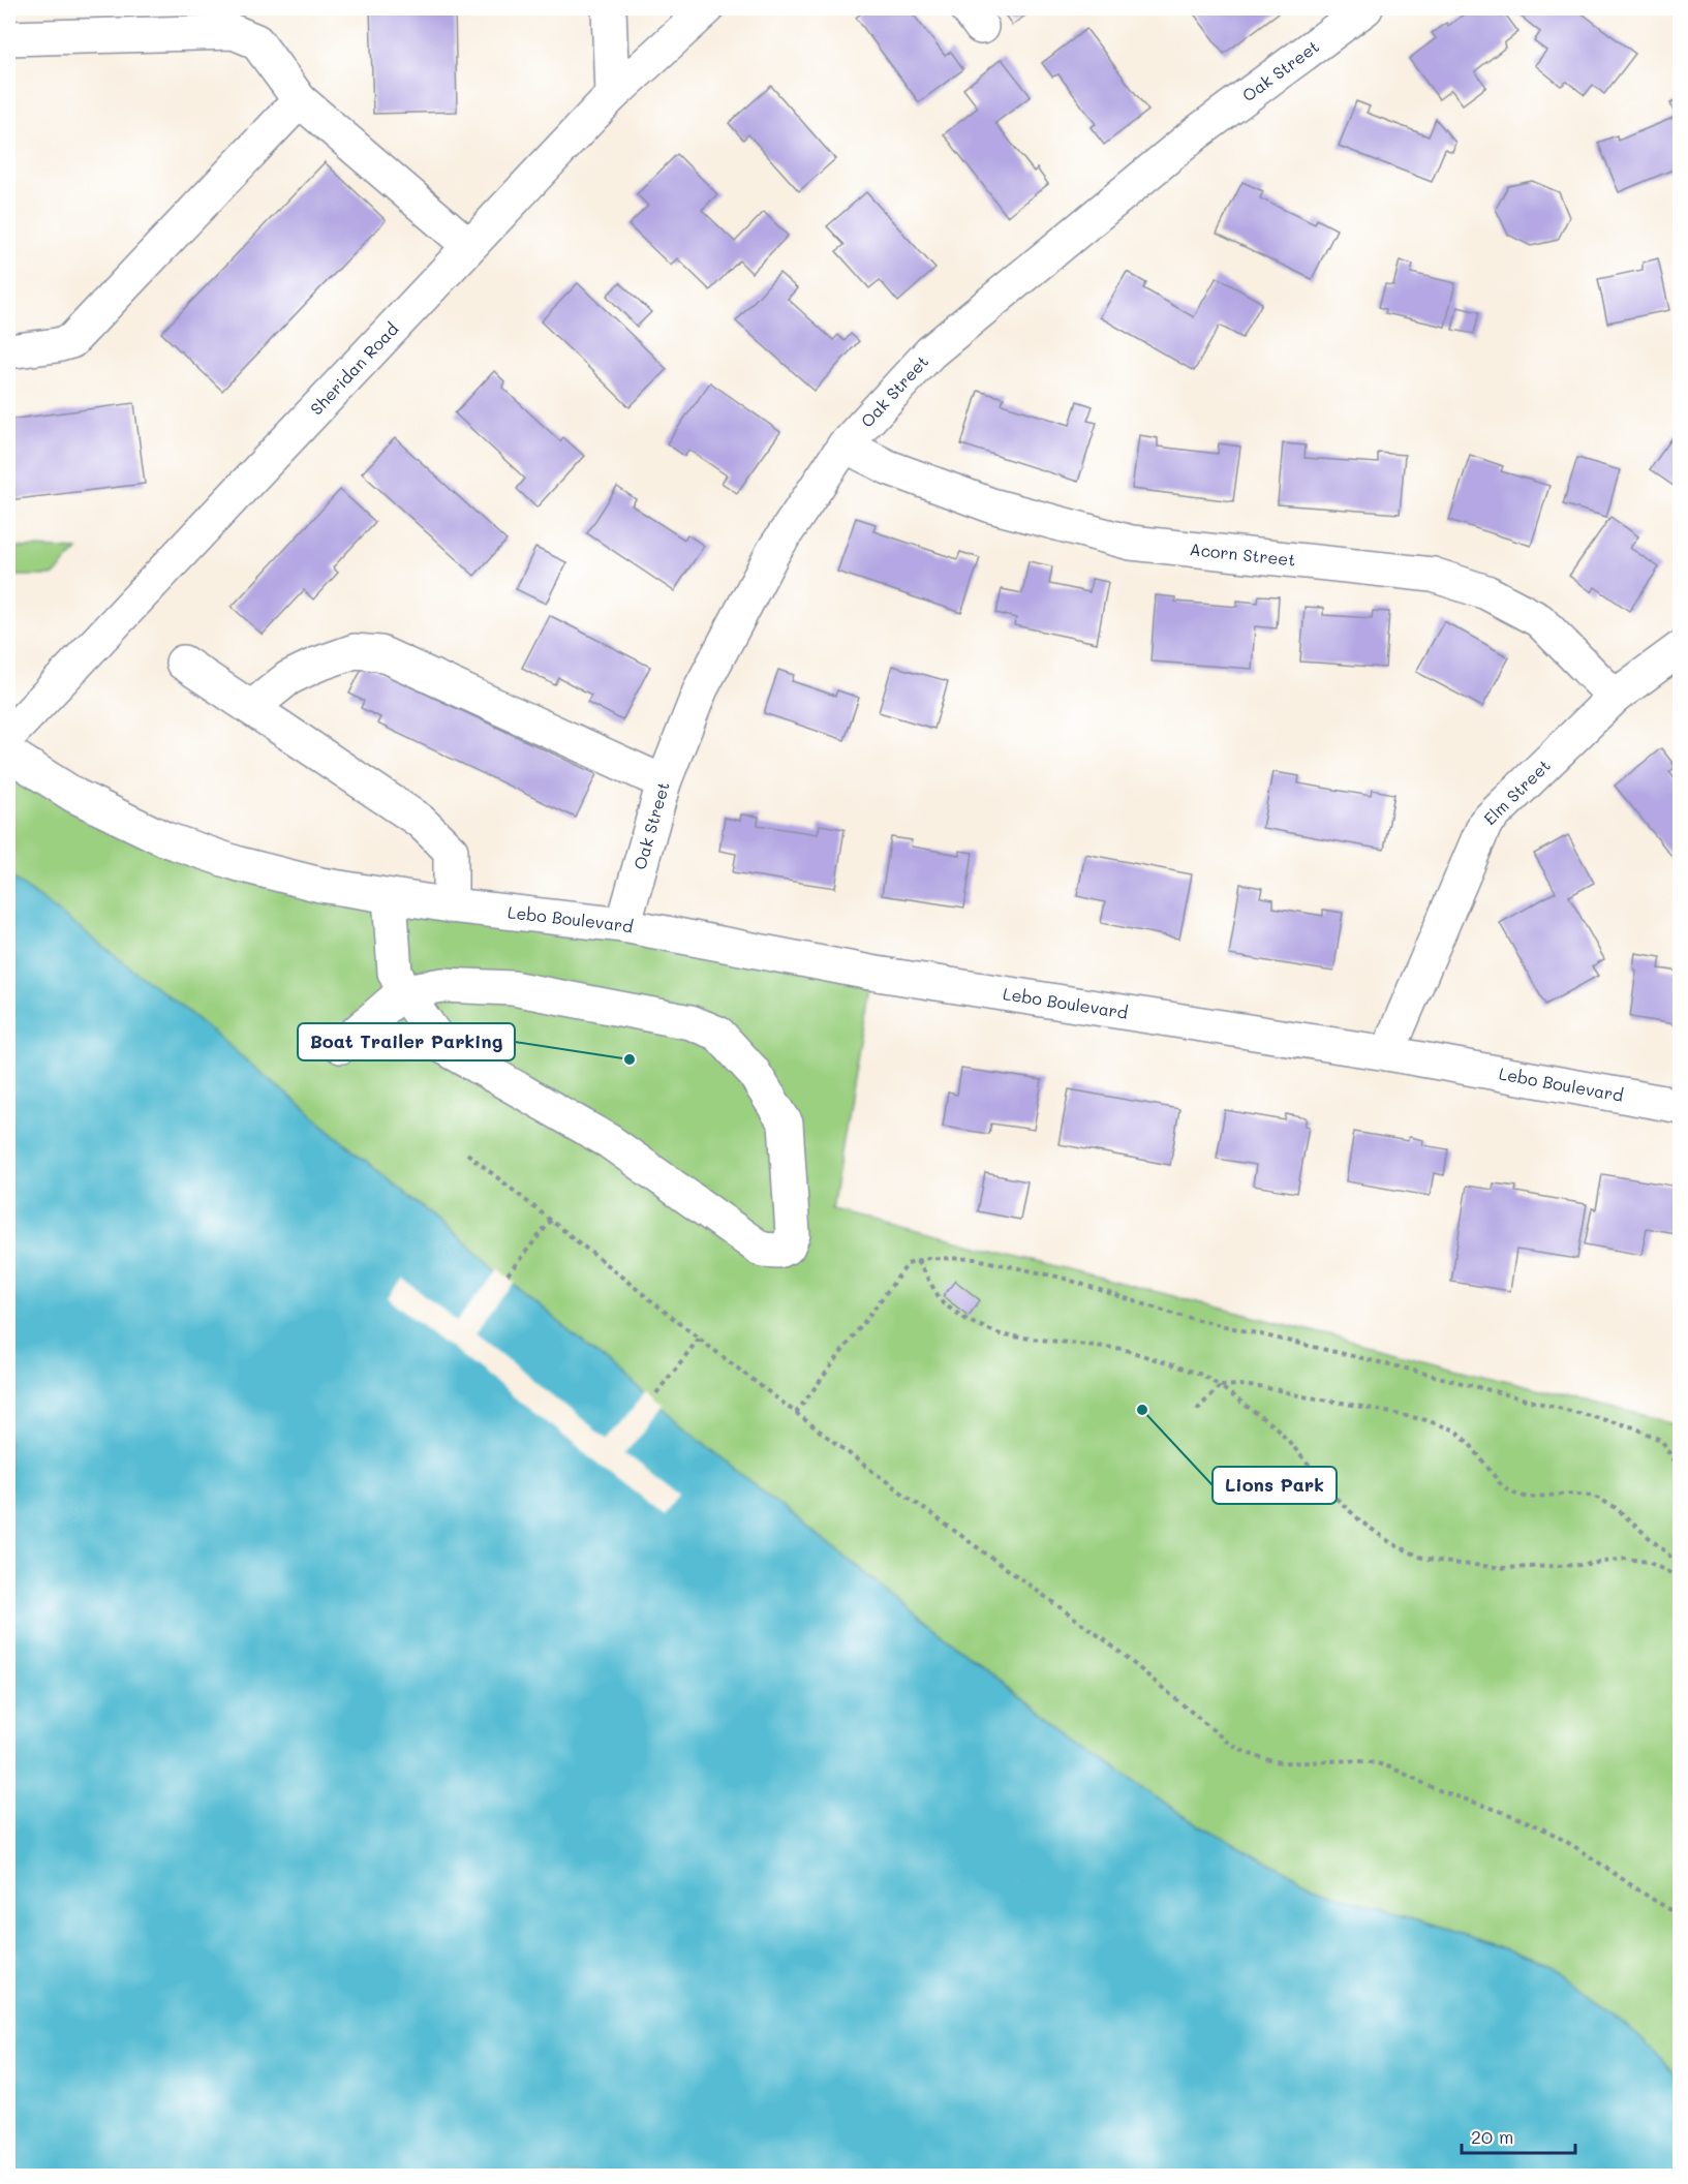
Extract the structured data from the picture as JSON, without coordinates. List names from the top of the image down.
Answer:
{
  "streets": {
    "street": [
      "Oak Street",
      "Sheridan Road",
      "Acorn Street",
      "Elm Street",
      "Lebo Boulevard"
    ]
  },
  "crossings": [
    ["Oak Street", "Acorn Street"],
    ["Oak Street", "Lebo Boulevard"],
    ["Acorn Street", "Elm Street"],
    ["Elm Street", "Lebo Boulevard"]
  ],
  "places": ["Boat Trailer Parking", "Lions Park"],
  "scale_bar": "20 m"
}
